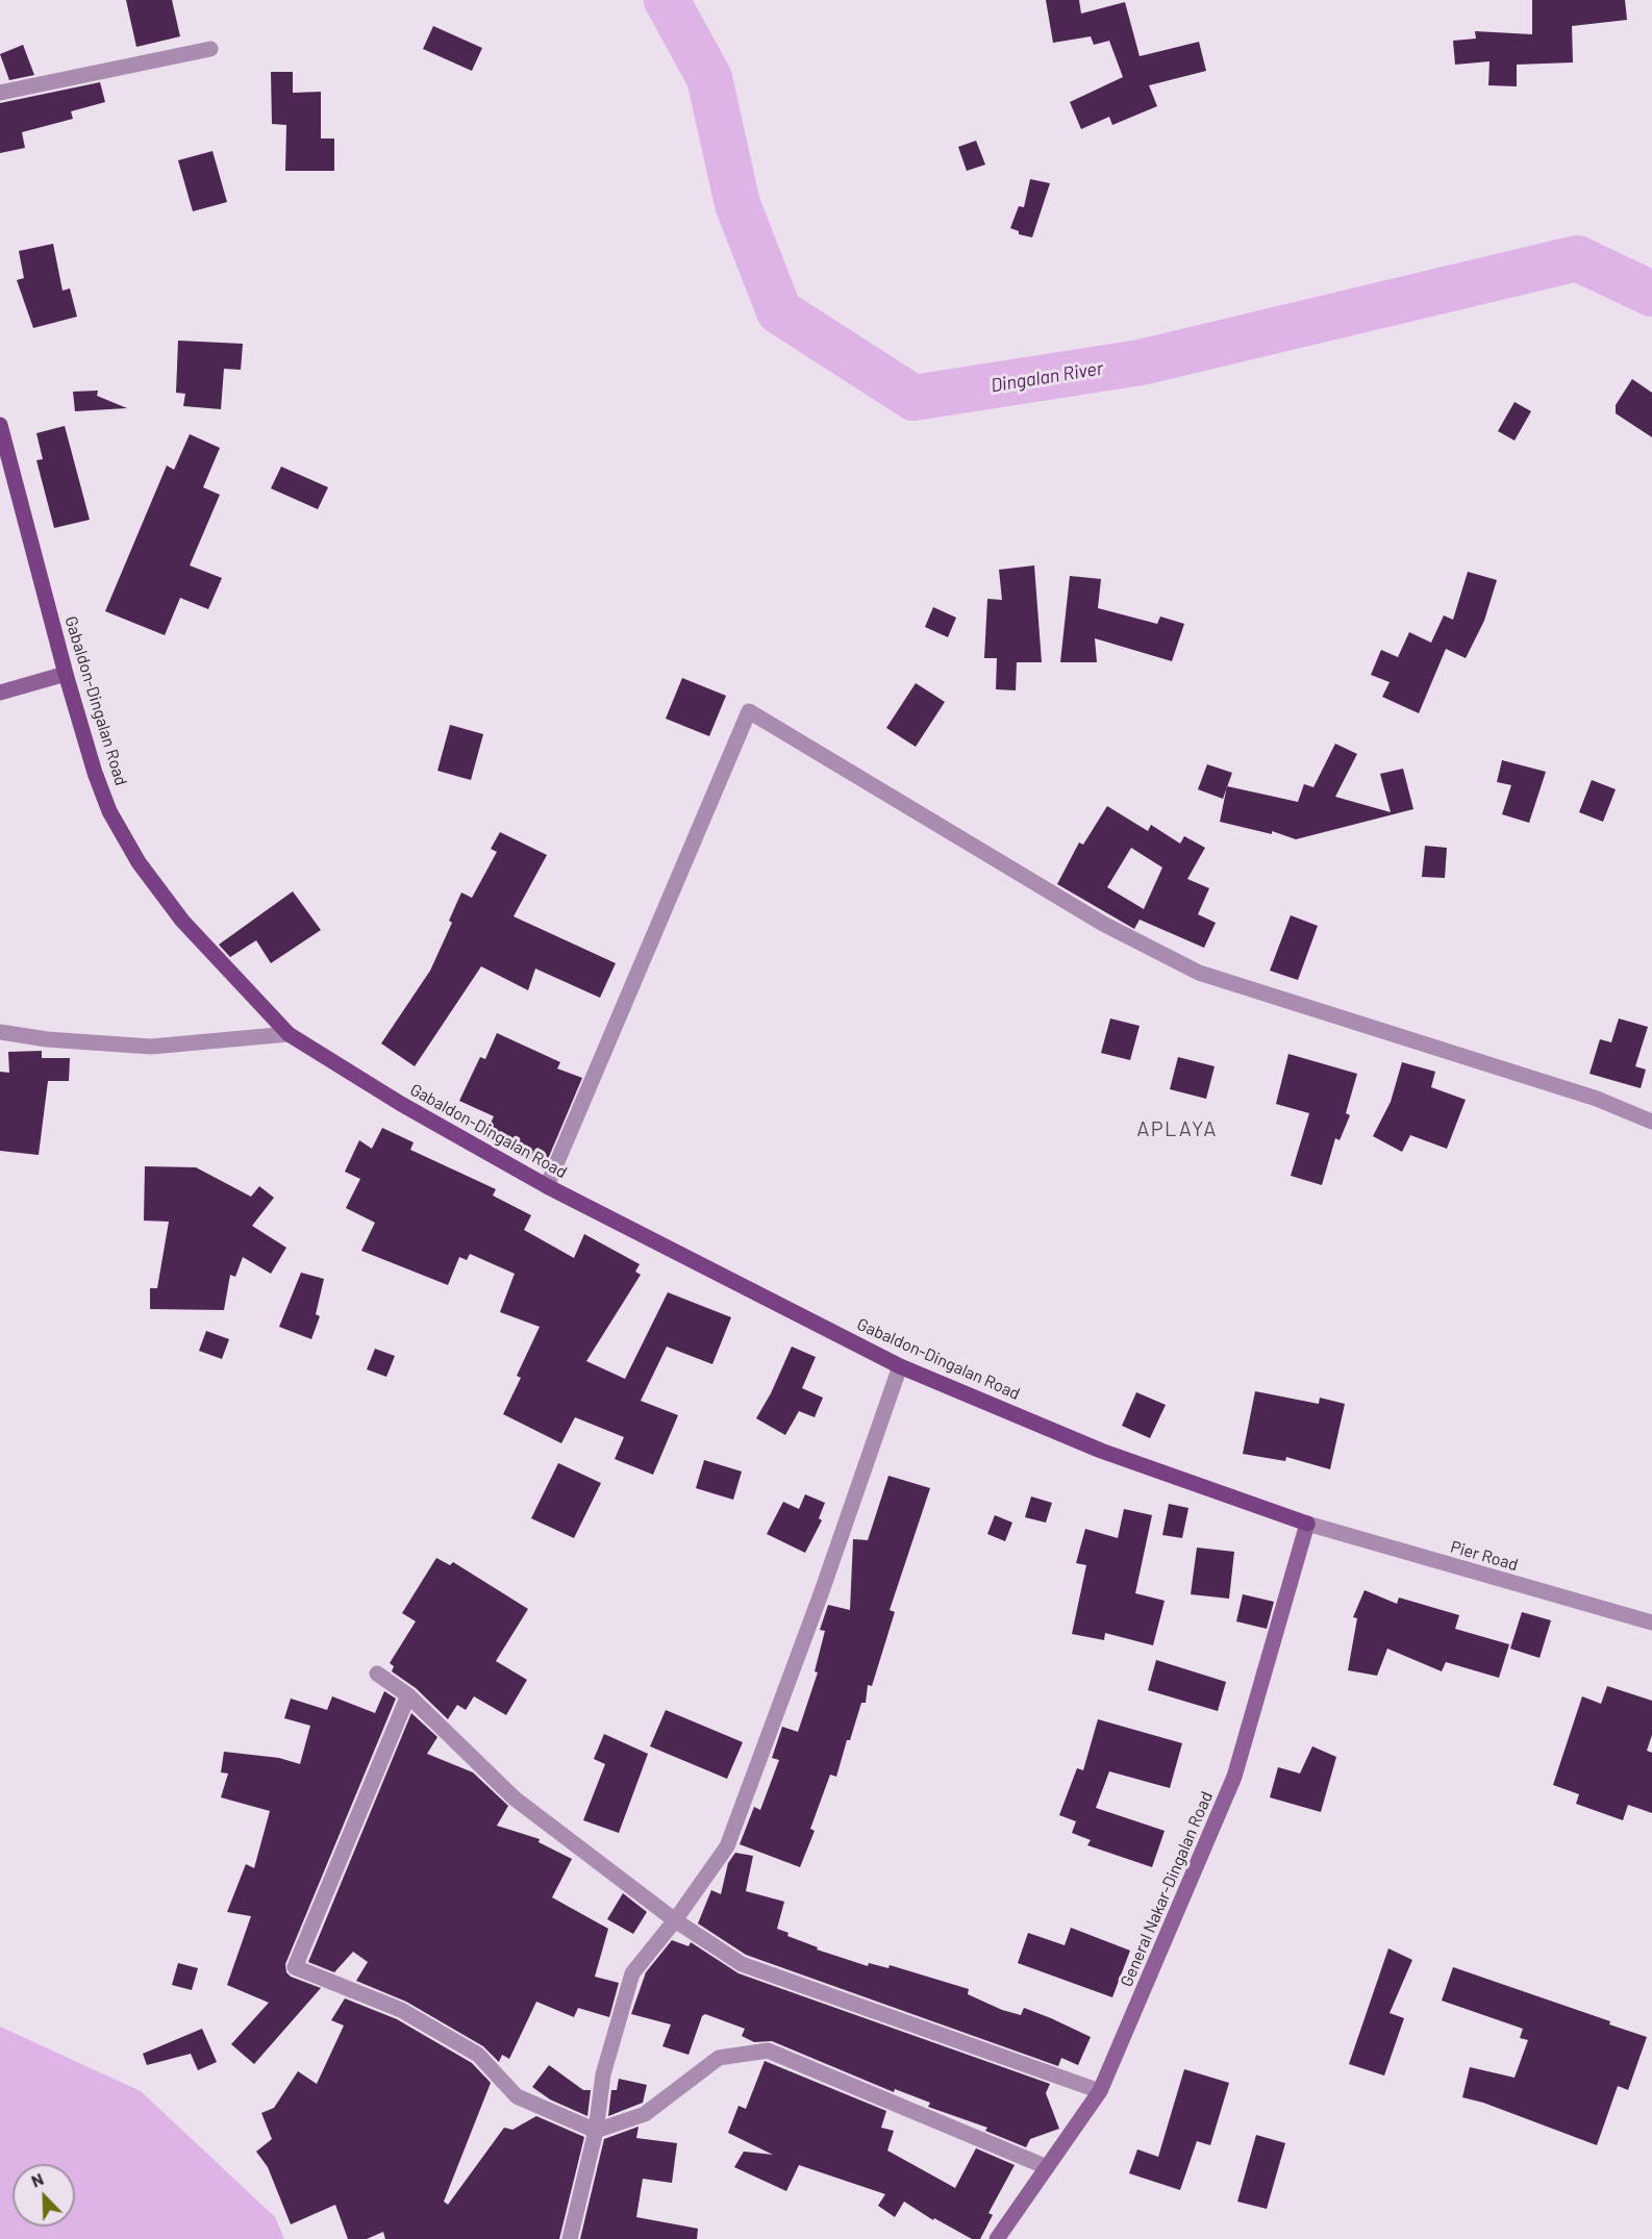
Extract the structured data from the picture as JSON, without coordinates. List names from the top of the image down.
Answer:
{
  "streets": {
    "main road": ["Gabaldon-Dingalan Road", "General Nakar-Dingalan Road"],
    "street": ["Pier Road"]
  },
  "crossings": [
    ["Gabaldon-Dingalan Road", "Pier Road"],
    ["Gabaldon-Dingalan Road", "General Nakar-Dingalan Road"],
    ["Pier Road", "General Nakar-Dingalan Road"]
  ],
  "districts": ["APLAYA"],
  "water": ["Dingalan River"],
  "north": "top left"
}
